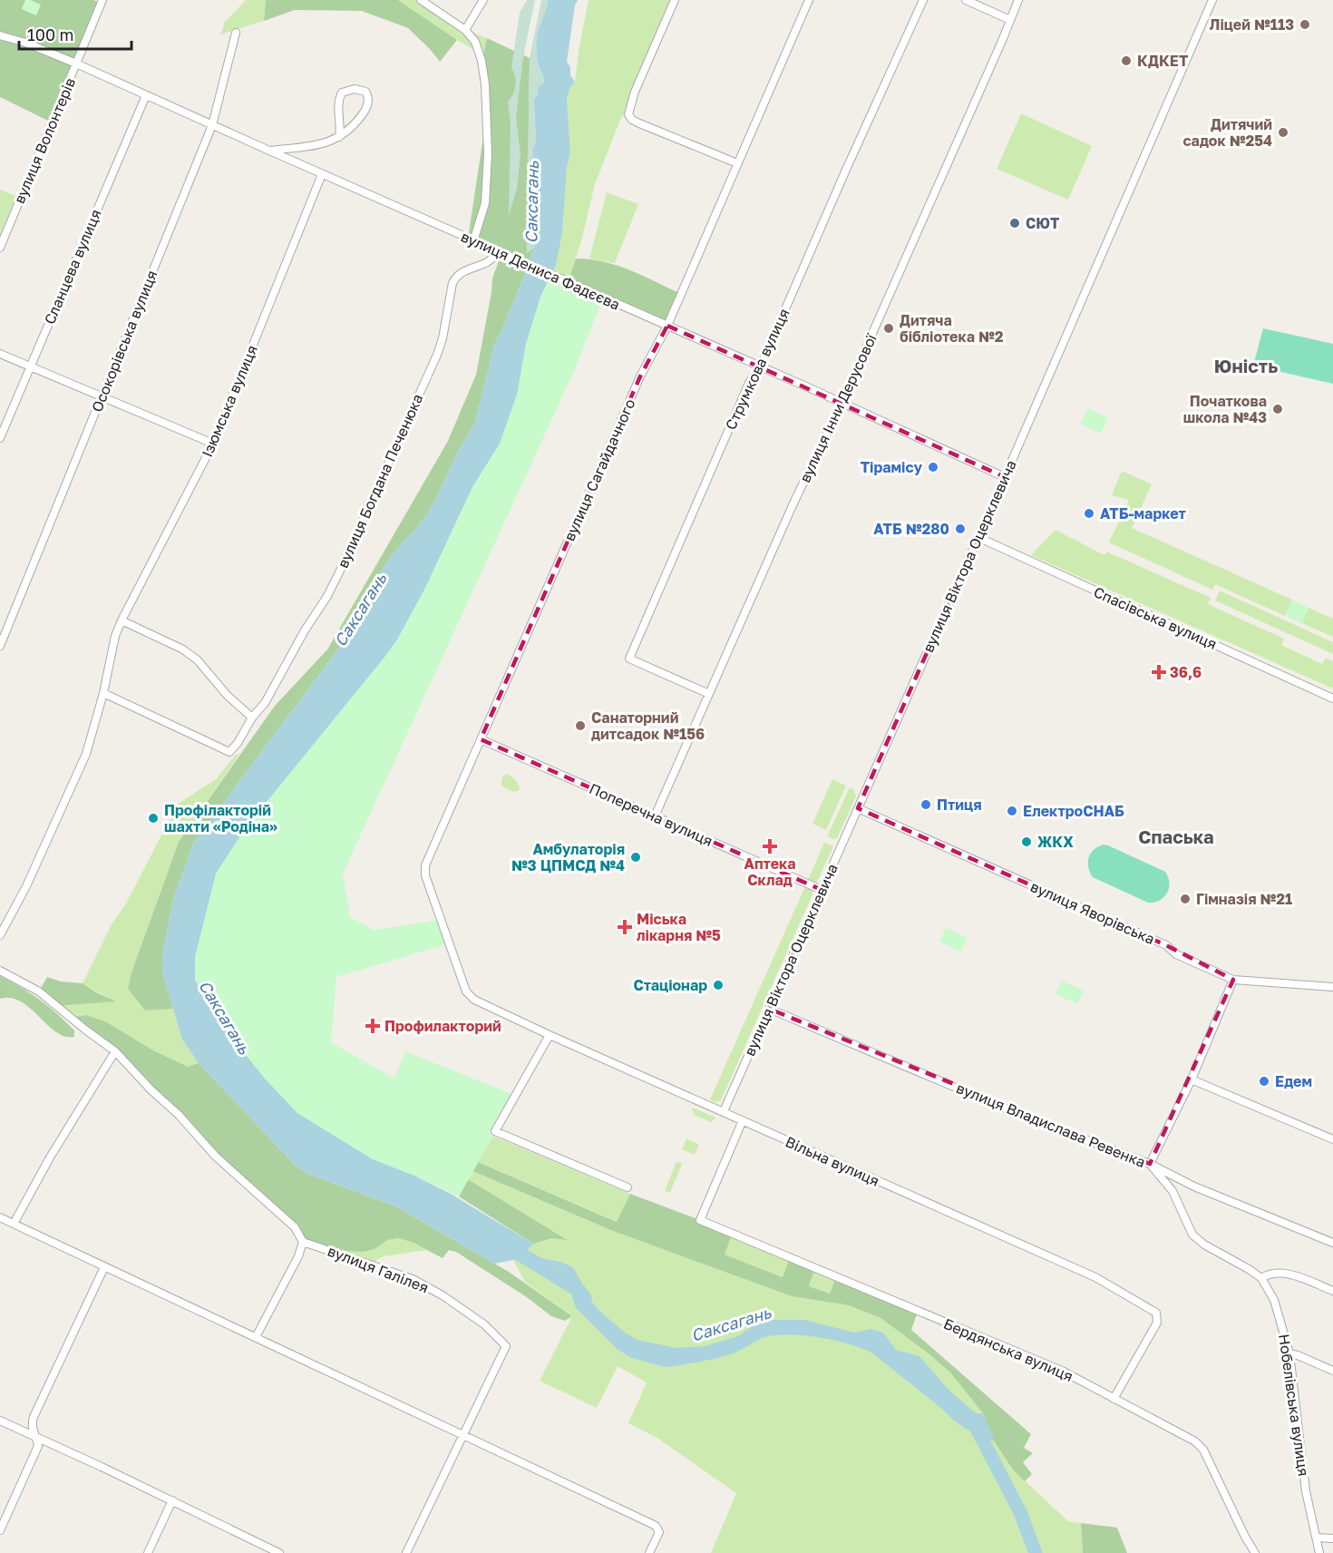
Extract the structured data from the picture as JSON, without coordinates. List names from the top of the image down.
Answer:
{
  "streets": {
    "street": [
      "вулиця Волонтерів",
      "Сланцева вулиця",
      "вулиця Дениса Фадєєва",
      "Осокорівська вулиця",
      "Струмкова вулиця",
      "Ізюмська вулиця",
      "вулиця Інни Дерусової",
      "вулиця Сагайдачного",
      "вулиця Богдана Печенюка",
      "вулиця Віктора Оцерклевича",
      "Спасівська вулиця",
      "Поперечна вулиця",
      "вулиця Яворівська",
      "вулиця Владислава Ревенка",
      "Вільна вулиця",
      "вулиця Галілея",
      "Бердянська вулиця",
      "Нобелівська вулиця"
    ]
  },
  "crossings": [
    ["вулиця Волонтерів", "вулиця Дениса Фадєєва"],
    ["Сланцева вулиця", "вулиця Дениса Фадєєва"],
    ["вулиця Дениса Фадєєва", "Осокорівська вулиця"],
    ["вулиця Дениса Фадєєва", "Струмкова вулиця"],
    ["вулиця Дениса Фадєєва", "Ізюмська вулиця"],
    ["вулиця Дениса Фадєєва", "вулиця Інни Дерусової"],
    ["вулиця Дениса Фадєєва", "вулиця Сагайдачного"],
    ["вулиця Дениса Фадєєва", "вулиця Богдана Печенюка"],
    ["вулиця Дениса Фадєєва", "вулиця Віктора Оцерклевича"],
    ["Струмкова вулиця", "вулиця Інни Дерусової"],
    ["вулиця Інни Дерусової", "Поперечна вулиця"],
    ["вулиця Сагайдачного", "Поперечна вулиця"],
    ["вулиця Сагайдачного", "Вільна вулиця"],
    ["вулиця Віктора Оцерклевича", "Спасівська вулиця"],
    ["вулиця Віктора Оцерклевича", "Поперечна вулиця"],
    ["вулиця Віктора Оцерклевича", "вулиця Яворівська"],
    ["вулиця Віктора Оцерклевича", "вулиця Владислава Ревенка"],
    ["вулиця Віктора Оцерклевича", "Вільна вулиця"],
    ["вулиця Владислава Ревенка", "Нобелівська вулиця"],
    ["Вільна вулиця", "Бердянська вулиця"]
  ],
  "districts": ["Юність", "Спаська"],
  "water": ["Саксагань"],
  "places": {
    "other": [
      "Ліцей №113",
      "КДКЕТ",
      "Дитячий садок №254",
      "СЮТ",
      "Дитяча бібліотека №2",
      "Початкова школа №43",
      "Тірамісу",
      "АТБ-маркет",
      "АТБ №280",
      "Санаторний дитсадок №156",
      "Птиця",
      "ЕлектроСНАБ",
      "Профілакторій шахти «Родіна»",
      "ЖКХ",
      "Амбулаторія №3 ЦПМСД №4",
      "Гімназія №21",
      "Стаціонар",
      "Едем"
    ],
    "health": [
      "36,6",
      "Аптека Склад",
      "Міська лікарня №5",
      "Профилакторий"
    ]
  },
  "scale_bar": "100 m"
}
